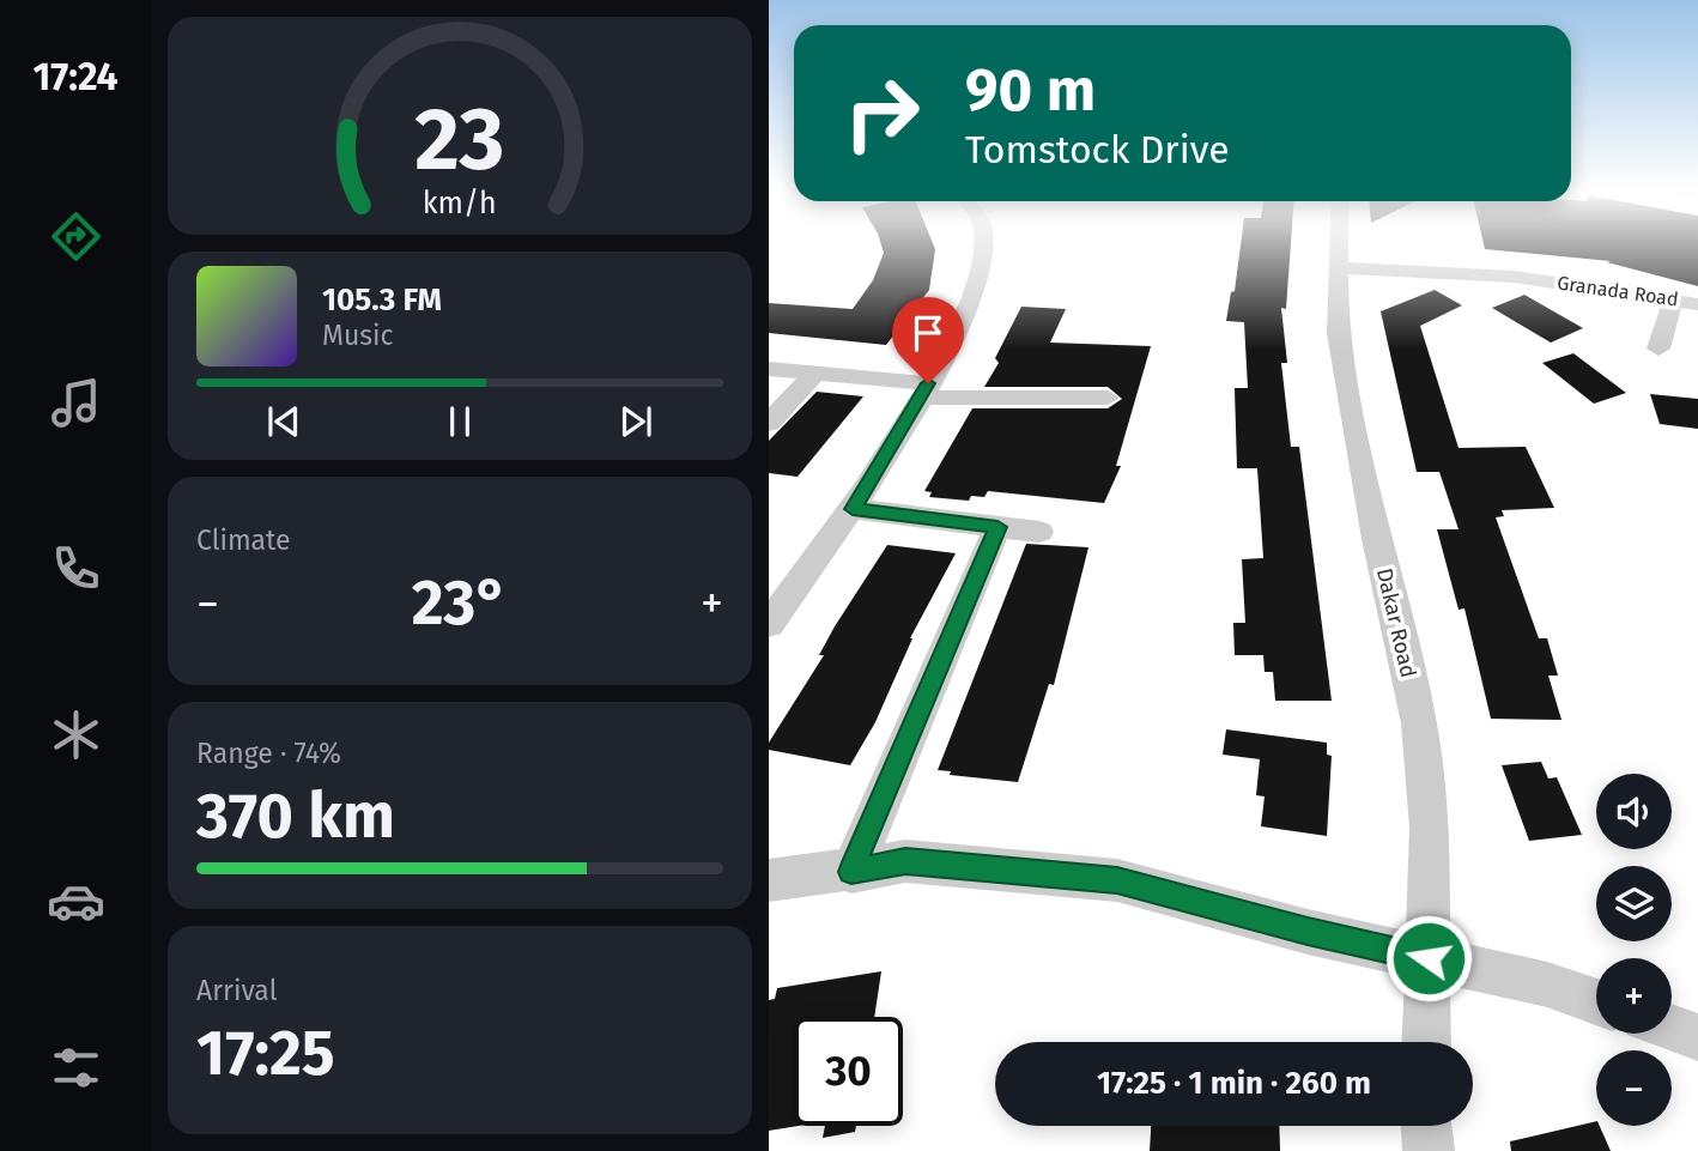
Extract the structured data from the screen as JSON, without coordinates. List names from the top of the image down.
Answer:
{
  "streets": {
    "street": ["Granada Road", "Dakar Road"]
  },
  "crossings": [
    ["Granada Road", "Dakar Road"]
  ],
  "page": {
    "tabs": "17:24",
    "turn": ["90 m", "Tomstock Drive"],
    "song": ["105.3 FM", "Music"],
    "tile": [
      "Climate",
      ["Range · 74%", "370 km"],
      ["Arrival", "17:25"]
    ],
    "heat": ["−", "23°", "+"],
    "map_buttons": ["+", "−"],
    "limit": "30",
    "trip": "17:25 · 1 min · 260 m",
    "gauge": ["23", "km/h"]
  }
}
